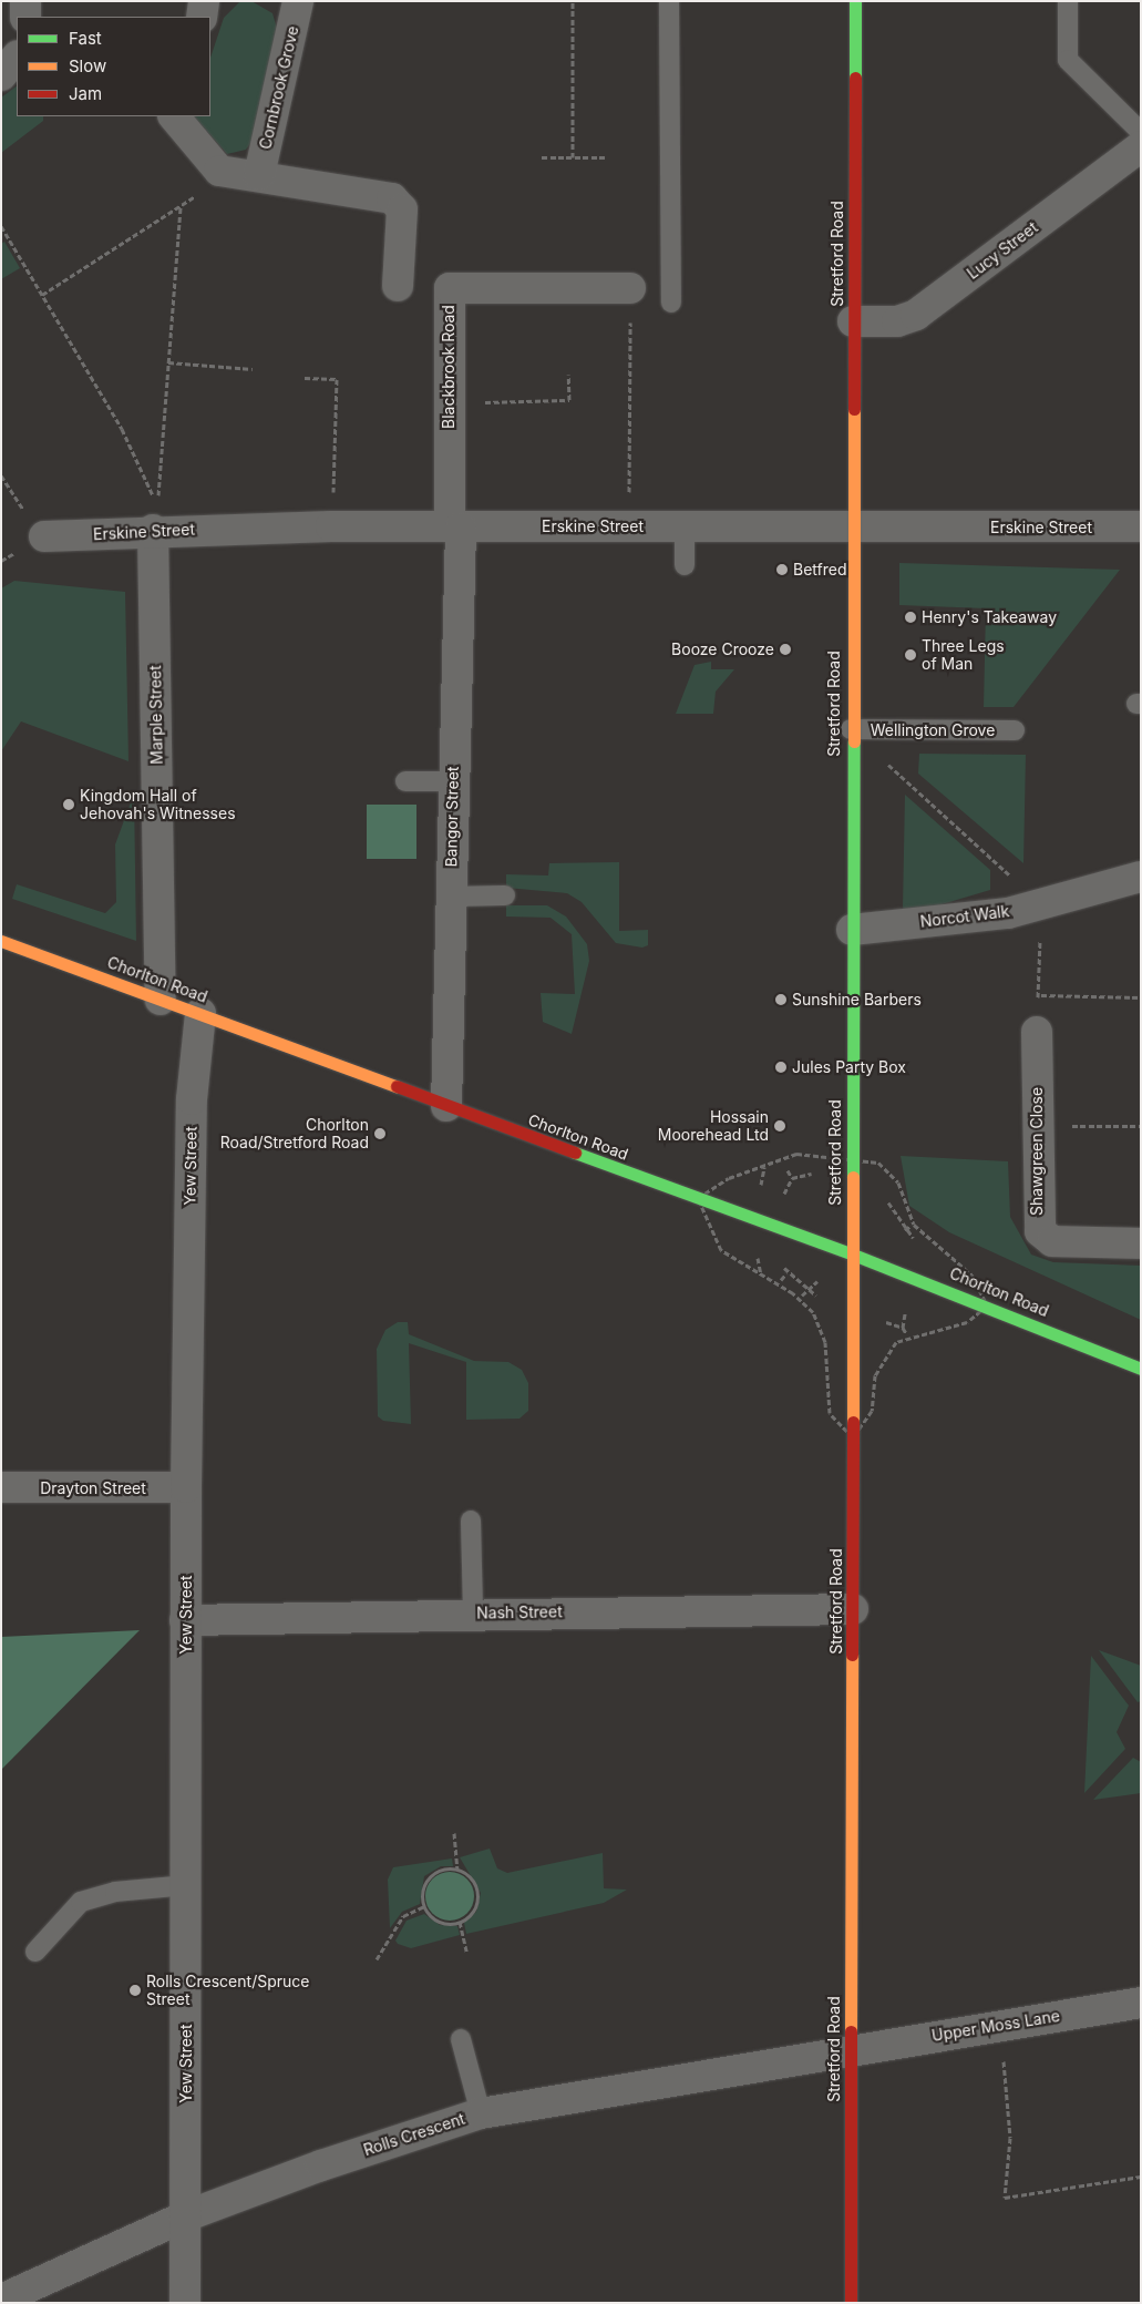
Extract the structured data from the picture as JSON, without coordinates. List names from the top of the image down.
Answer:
{
  "streets": {
    "main road": ["Stretford Road", "Chorlton Road"],
    "street": [
      "Cornbrook Grove",
      "Lucy Street",
      "Blackbrook Road",
      "Erskine Street",
      "Marple Street",
      "Bangor Street",
      "Norcot Walk",
      "Shawgreen Close",
      "Yew Street",
      "Drayton Street",
      "Nash Street",
      "Upper Moss Lane",
      "Rolls Crescent"
    ],
    "lane": ["Wellington Grove"]
  },
  "crossings": [
    ["Lucy Street", "Stretford Road"],
    ["Stretford Road", "Erskine Street"],
    ["Stretford Road", "Wellington Grove"],
    ["Stretford Road", "Norcot Walk"],
    ["Stretford Road", "Chorlton Road"],
    ["Stretford Road", "Nash Street"],
    ["Stretford Road", "Upper Moss Lane"],
    ["Stretford Road", "Rolls Crescent"],
    ["Blackbrook Road", "Erskine Street"],
    ["Blackbrook Road", "Bangor Street"],
    ["Erskine Street", "Marple Street"],
    ["Erskine Street", "Bangor Street"],
    ["Marple Street", "Chorlton Road"],
    ["Bangor Street", "Chorlton Road"],
    ["Chorlton Road", "Yew Street"],
    ["Yew Street", "Drayton Street"],
    ["Yew Street", "Nash Street"],
    ["Yew Street", "Rolls Crescent"],
    ["Upper Moss Lane", "Rolls Crescent"]
  ],
  "places": [
    "Betfred",
    "Henry's Takeaway",
    "Booze Crooze",
    "Three Legs of Man",
    "Kingdom Hall of Jehovah's Witnesses",
    "Sunshine Barbers",
    "Jules Party Box",
    "Hossain Moorehead Ltd",
    "Chorlton Road/Stretford Road",
    "Rolls Crescent/Spruce Street"
  ],
  "legend": ["Fast", "Slow", "Jam"]
}
